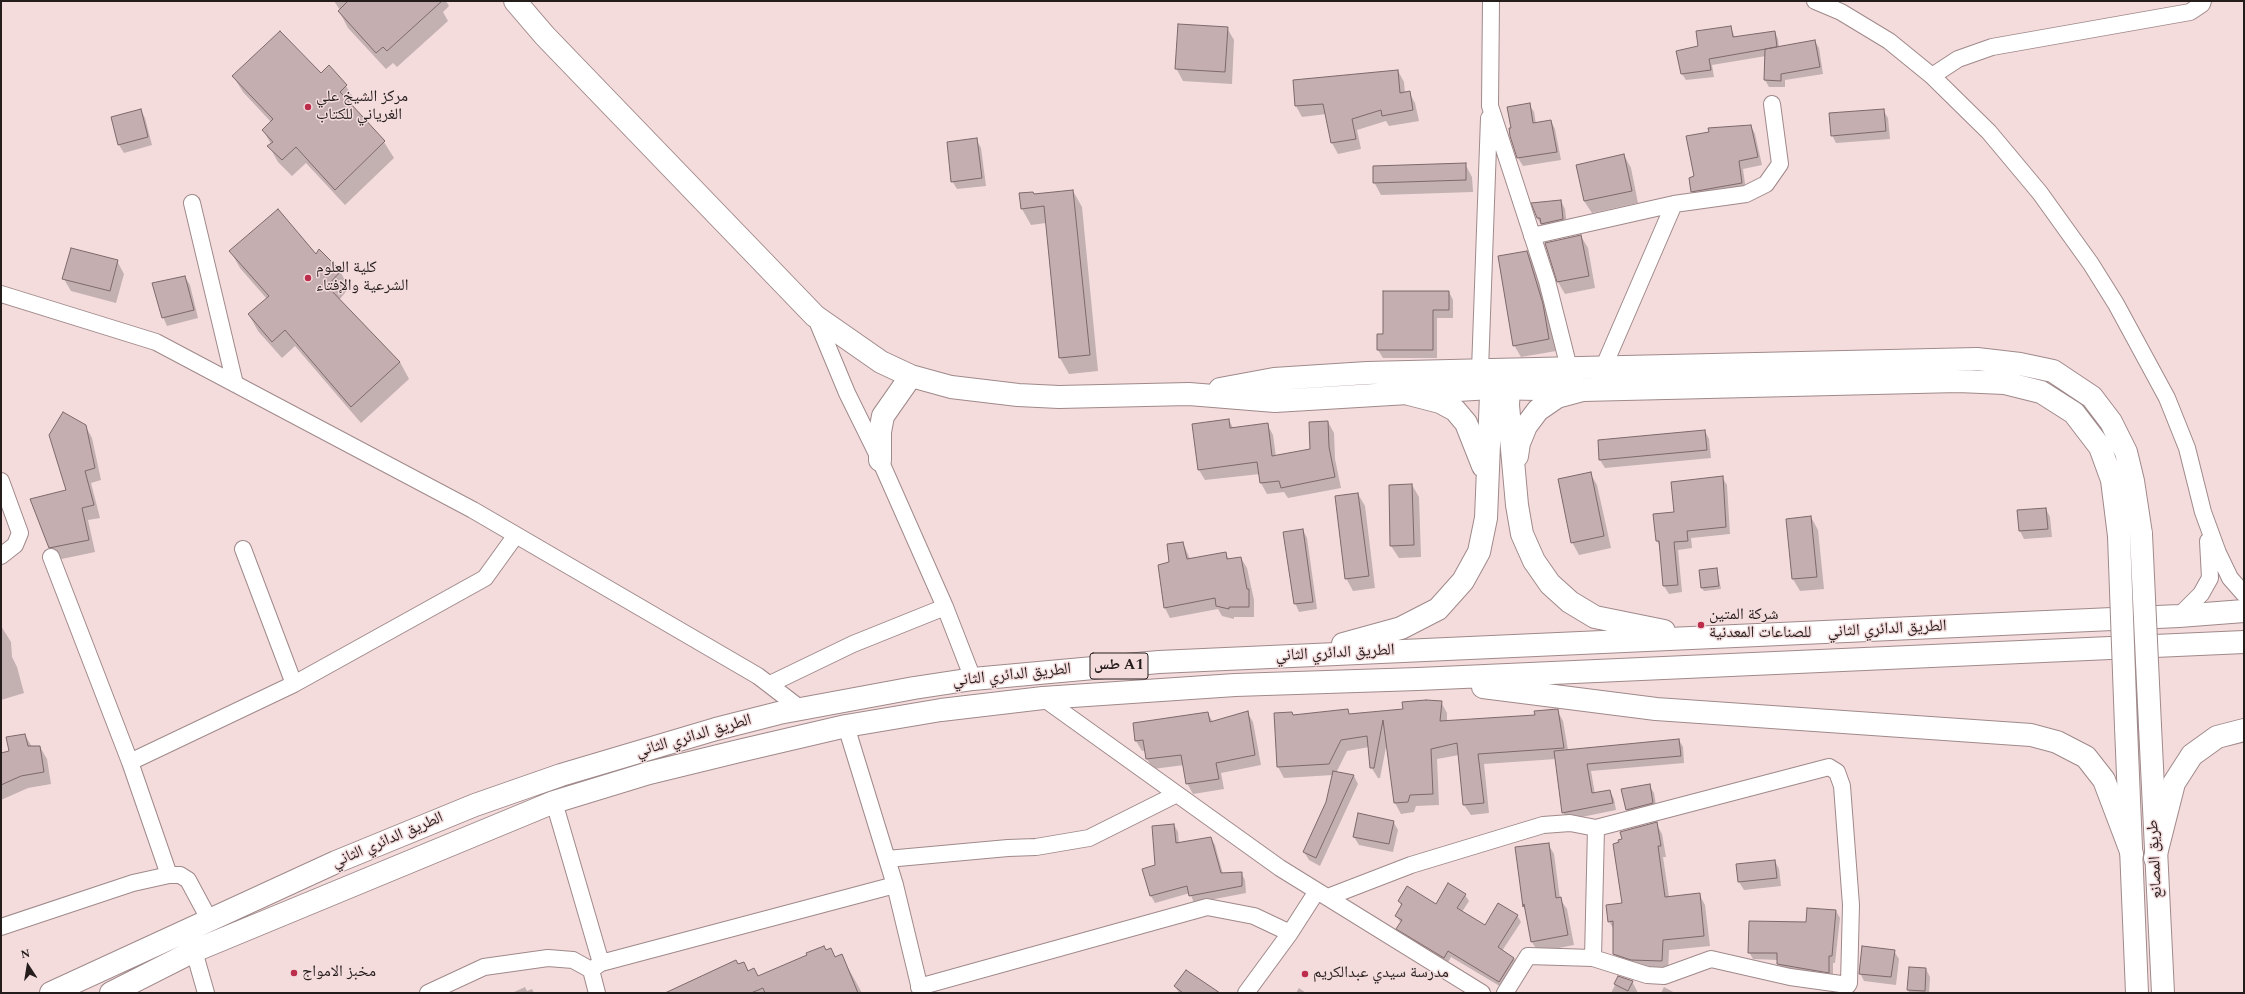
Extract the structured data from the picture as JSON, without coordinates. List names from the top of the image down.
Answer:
{
  "streets": {
    "main road": ["الطريق الدائري الثاني", "طس A1", "طريق المصانع"]
  },
  "places": [
    "مركز الشيخ علي الغرياني للكتاب",
    "كلية العلوم الشرعية والإفتاء",
    "شركة المتين للصناعات المعدنية",
    "مخبز الامواج",
    "مدرسة سيدي عبدالكريم"
  ],
  "north": "top"
}
